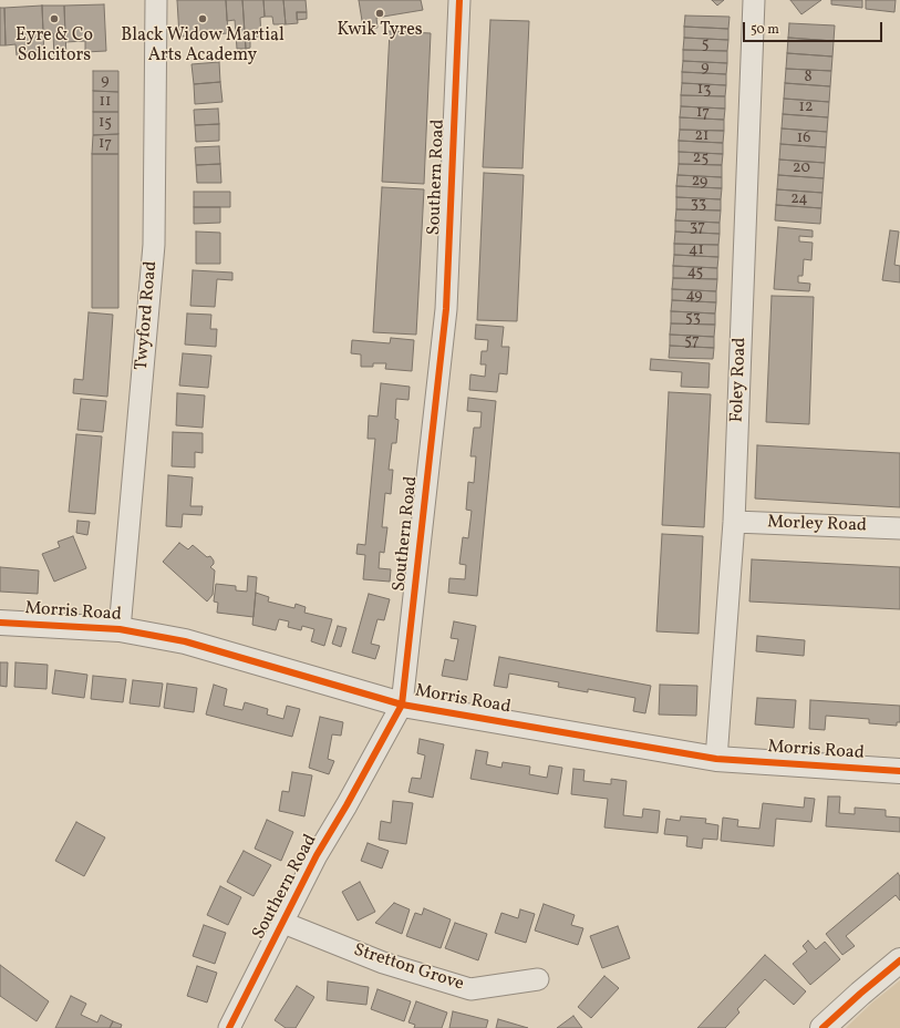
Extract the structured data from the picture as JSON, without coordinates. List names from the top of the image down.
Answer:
{
  "streets": {
    "street": [
      "Southern Road",
      "Twyford Road",
      "Foley Road",
      "Morley Road",
      "Morris Road",
      "Stretton Grove"
    ]
  },
  "crossings": [
    ["Southern Road", "Morris Road"],
    ["Southern Road", "Stretton Grove"],
    ["Twyford Road", "Morris Road"],
    ["Foley Road", "Morley Road"],
    ["Foley Road", "Morris Road"]
  ],
  "places": ["Kwik Tyres", "Eyre & Co Solicitors", "Black Widow Martial Arts Academy"],
  "house_numbers": [
    "5",
    "9",
    "8",
    "9",
    "13",
    "11",
    "12",
    "17",
    "15",
    "21",
    "16",
    "17",
    "25",
    "20",
    "29",
    "24",
    "33",
    "37",
    "41",
    "45",
    "49",
    "53",
    "57"
  ],
  "scale_bar": "50 m"
}
